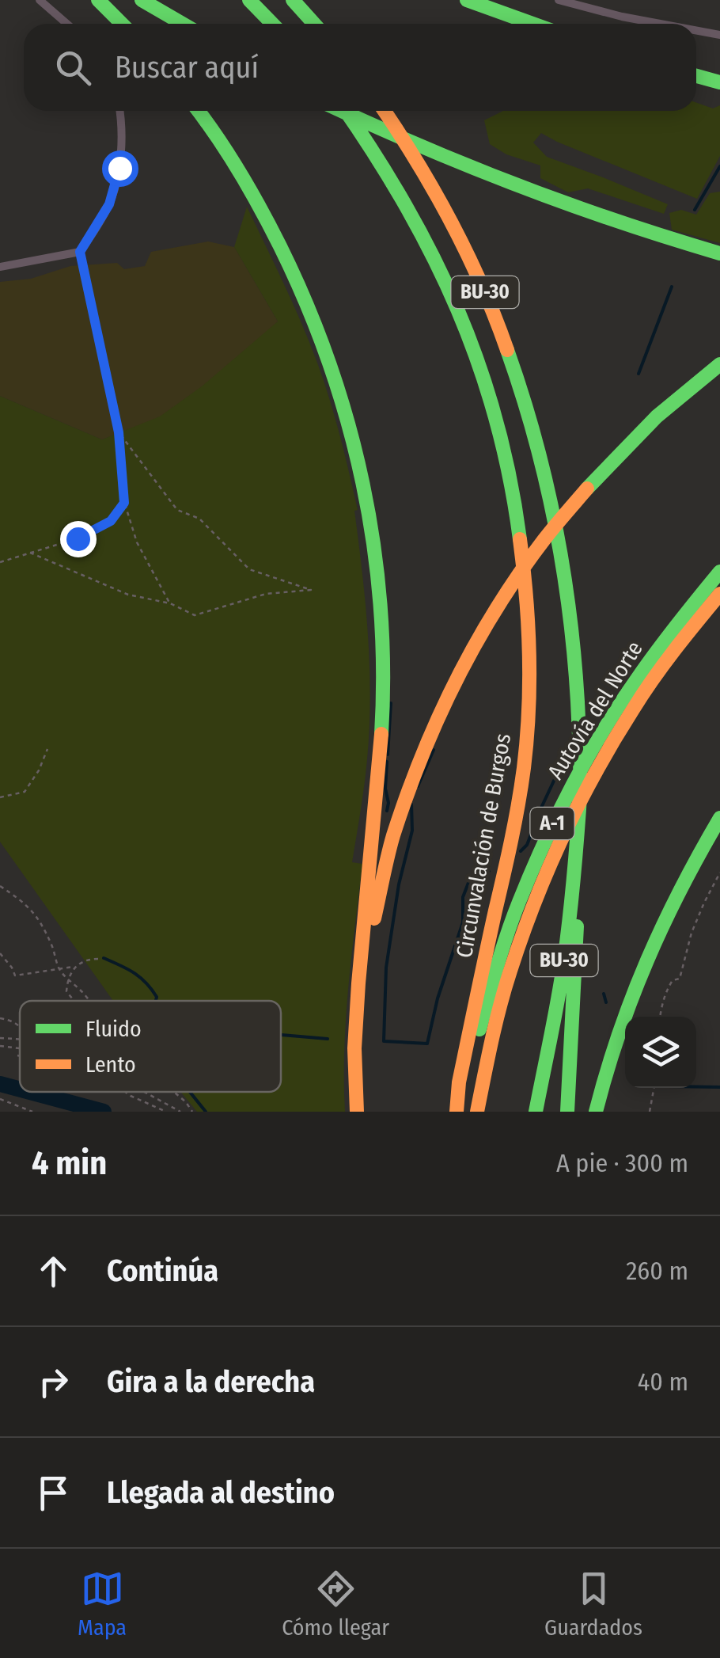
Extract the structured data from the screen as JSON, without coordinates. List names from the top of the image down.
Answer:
{
  "streets": {
    "highway": [
      "BU-30",
      "Autovía del Norte",
      "A-1",
      "Circunvalación de Burgos"
    ]
  },
  "crossings": [
    ["Autovía del Norte", "Circunvalación de Burgos"]
  ],
  "legend": ["Fluido", "Lento"],
  "page": {
    "search": "Buscar aquí",
    "heading": ["4 min", "A pie · 300 m"],
    "list": [
      ["Continúa", "260 m"],
      ["Gira a la derecha", "40 m"],
      "Llegada al destino"
    ],
    "nav": ["Mapa", "Cómo llegar", "Guardados"]
  }
}
